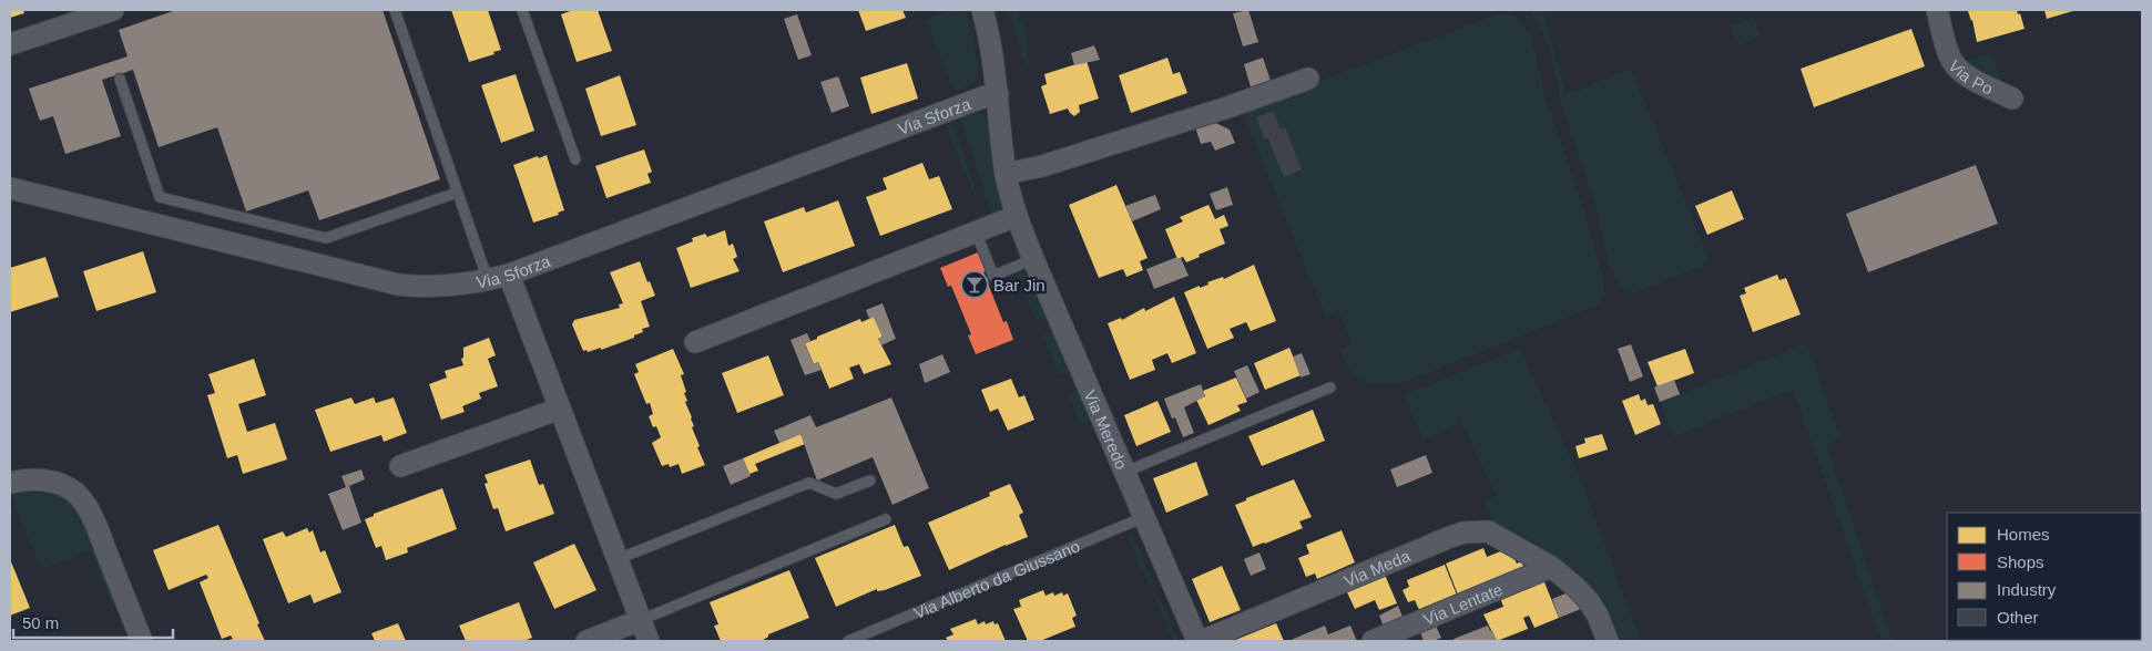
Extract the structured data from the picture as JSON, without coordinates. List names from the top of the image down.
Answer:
{
  "streets": {
    "street": [
      "Via Po",
      "Via Sforza",
      "Via Meredo",
      "Via Meda",
      "Via Lentate"
    ],
    "lane": ["Via Alberto da Giussano"]
  },
  "crossings": [
    ["Via Sforza", "Via Meredo"],
    ["Via Meredo", "Via Meda"],
    ["Via Meredo", "Via Alberto da Giussano"],
    ["Via Meda", "Via Lentate"]
  ],
  "places": {
    "bar": ["Bar Jin"]
  },
  "legend": [
    "Homes",
    "Shops",
    "Industry",
    "Other"
  ],
  "scale_bar": "50 m"
}
